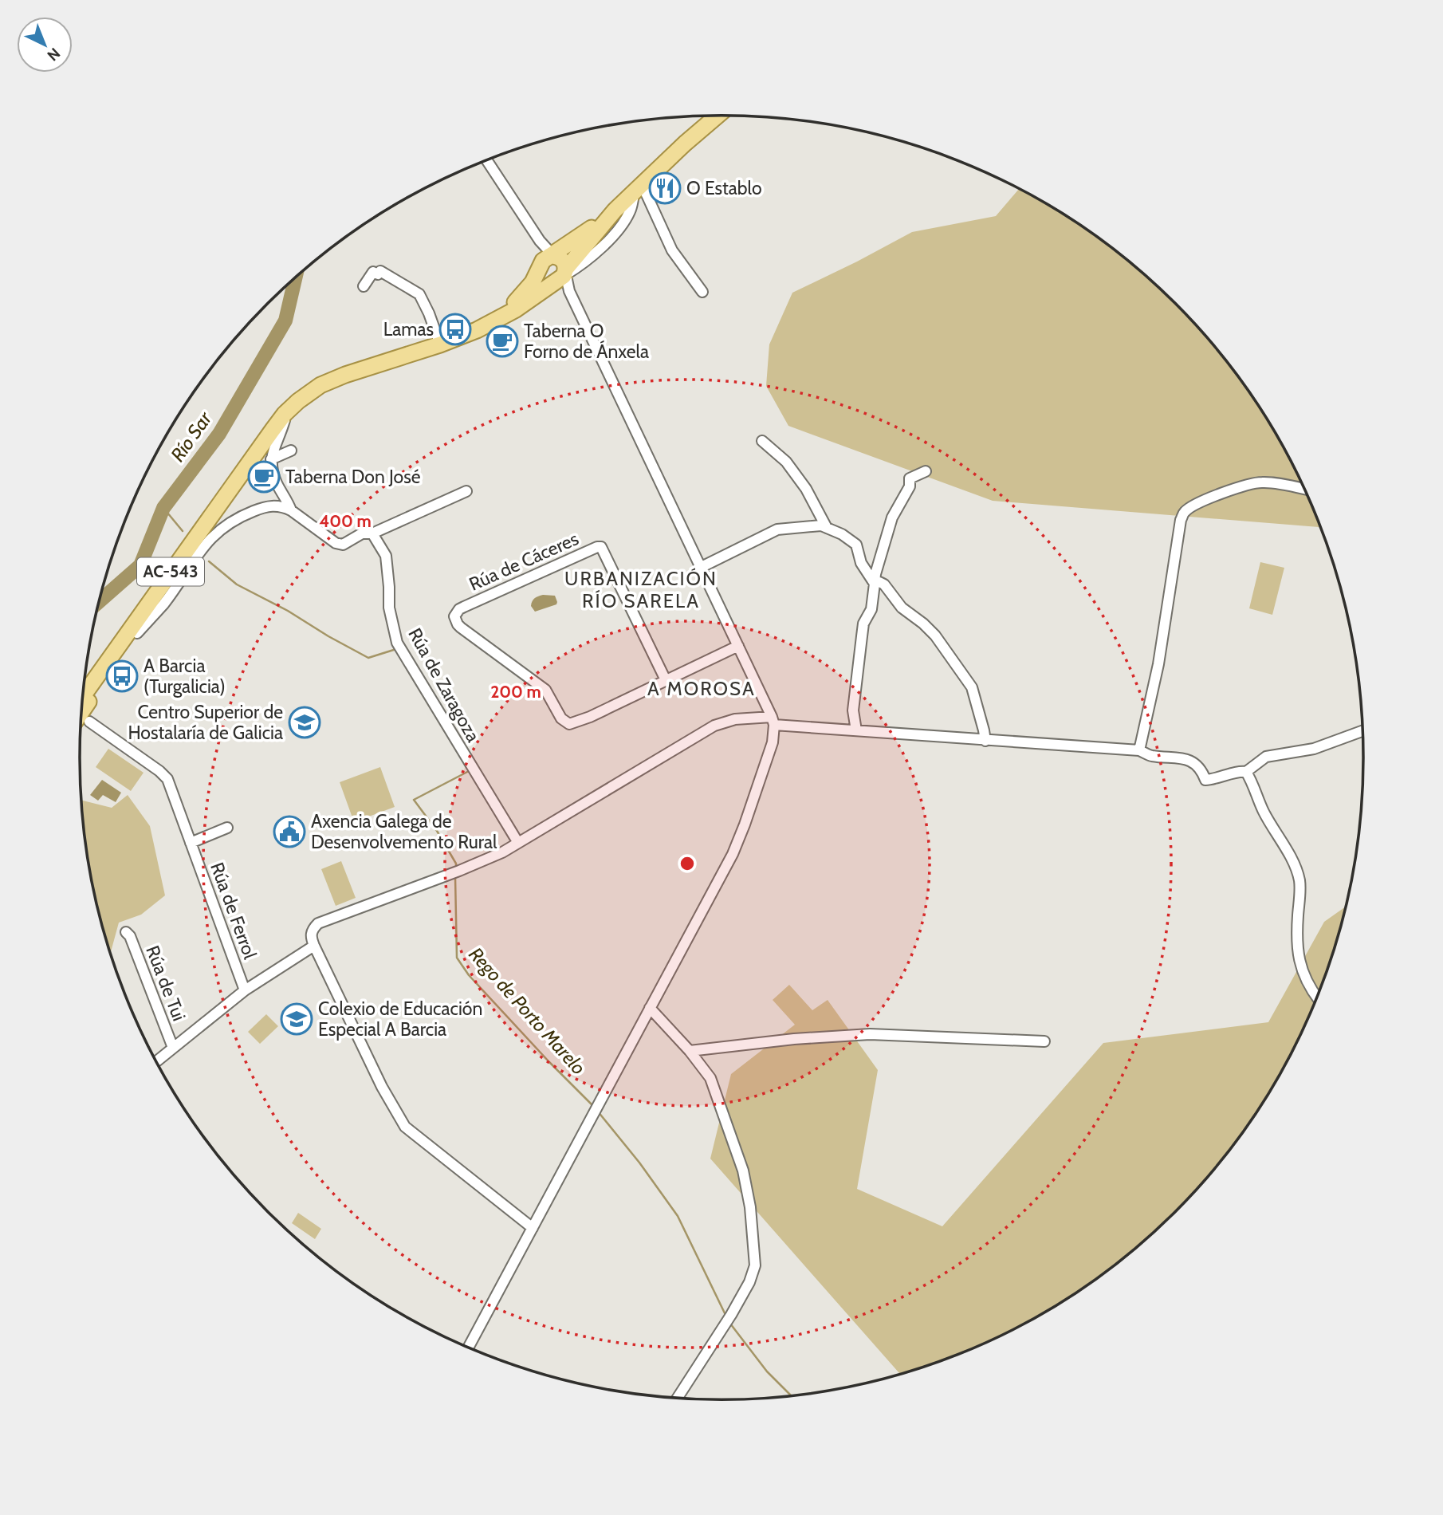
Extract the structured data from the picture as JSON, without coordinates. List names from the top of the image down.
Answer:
{
  "streets": {
    "main road": ["AC-543"],
    "street": [
      "Rúa de Cáceres",
      "Rúa de Zaragoza",
      "Rúa de Ferrol",
      "Rúa de Tui"
    ]
  },
  "districts": ["URBANIZACIÓN RÍO SARELA", "A MOROSA"],
  "water": ["Río Sar", "Rego de Porto Marelo"],
  "places": {
    "restaurant": ["O Establo"],
    "bus stop": ["Lamas", "A Barcia (Turgalicia)"],
    "cafe": ["Taberna O Forno de Ánxela", "Taberna Don José"],
    "school or university": ["Centro Superior de Hostalaría de Galicia", "Colexio de Educación Especial A Barcia"],
    "public building": ["Axencia Galega de Desenvolvemento Rural"]
  },
  "north": "bottom right",
  "rings": ["400 m", "200 m"]
}
